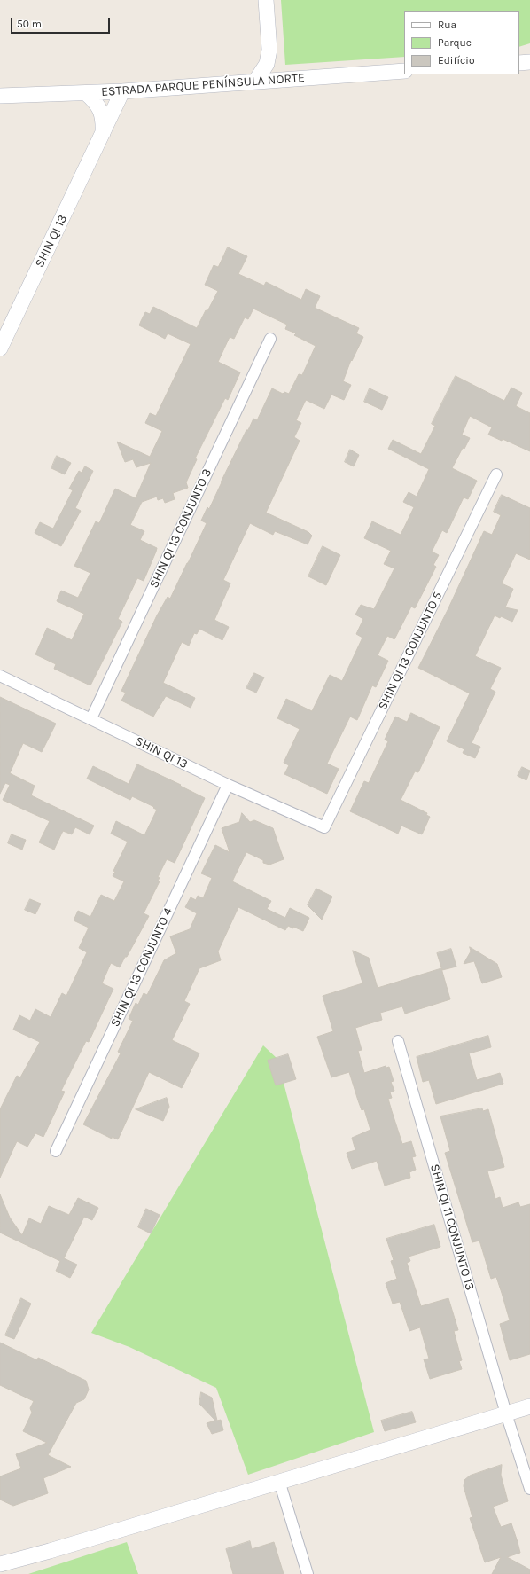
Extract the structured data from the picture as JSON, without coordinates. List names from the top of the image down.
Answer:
{
  "streets": {
    "street": [
      "ESTRADA PARQUE PENÍNSULA NORTE",
      "SHIN QI 13",
      "SHIN QI 13 CONJUNTO 3",
      "SHIN QI 13 CONJUNTO 5",
      "SHIN QI 13 CONJUNTO 4",
      "SHIN QI 11 CONJUNTO 13"
    ]
  },
  "crossings": [
    ["ESTRADA PARQUE PENÍNSULA NORTE", "SHIN QI 13"],
    ["SHIN QI 13", "SHIN QI 13 CONJUNTO 3"],
    ["SHIN QI 13", "SHIN QI 13 CONJUNTO 5"],
    ["SHIN QI 13", "SHIN QI 13 CONJUNTO 4"]
  ],
  "legend": ["Rua", "Parque", "Edifício"],
  "scale_bar": "50 m"
}
